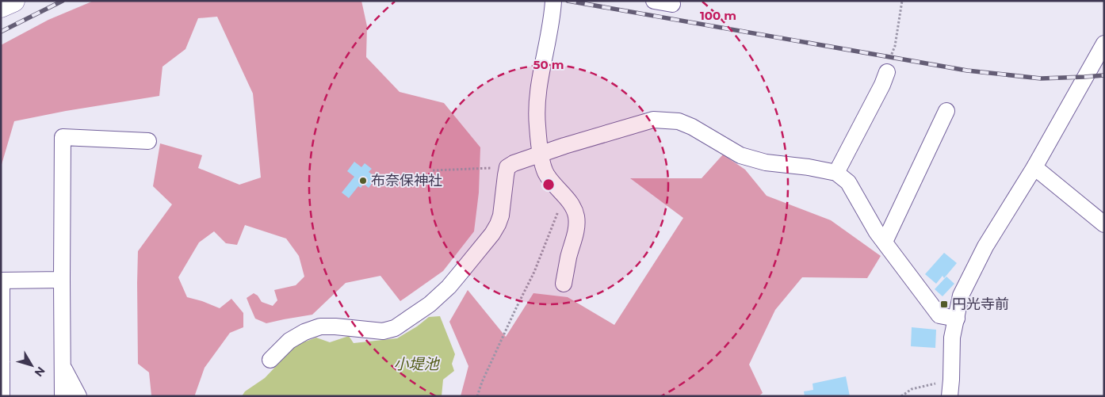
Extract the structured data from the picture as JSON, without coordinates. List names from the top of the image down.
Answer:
{
  "water": ["小堤池"],
  "places": {
    "other": ["布奈保神社"],
    "transit": ["円光寺前"]
  },
  "north": "bottom right",
  "rings": ["100 m", "50 m"]
}
